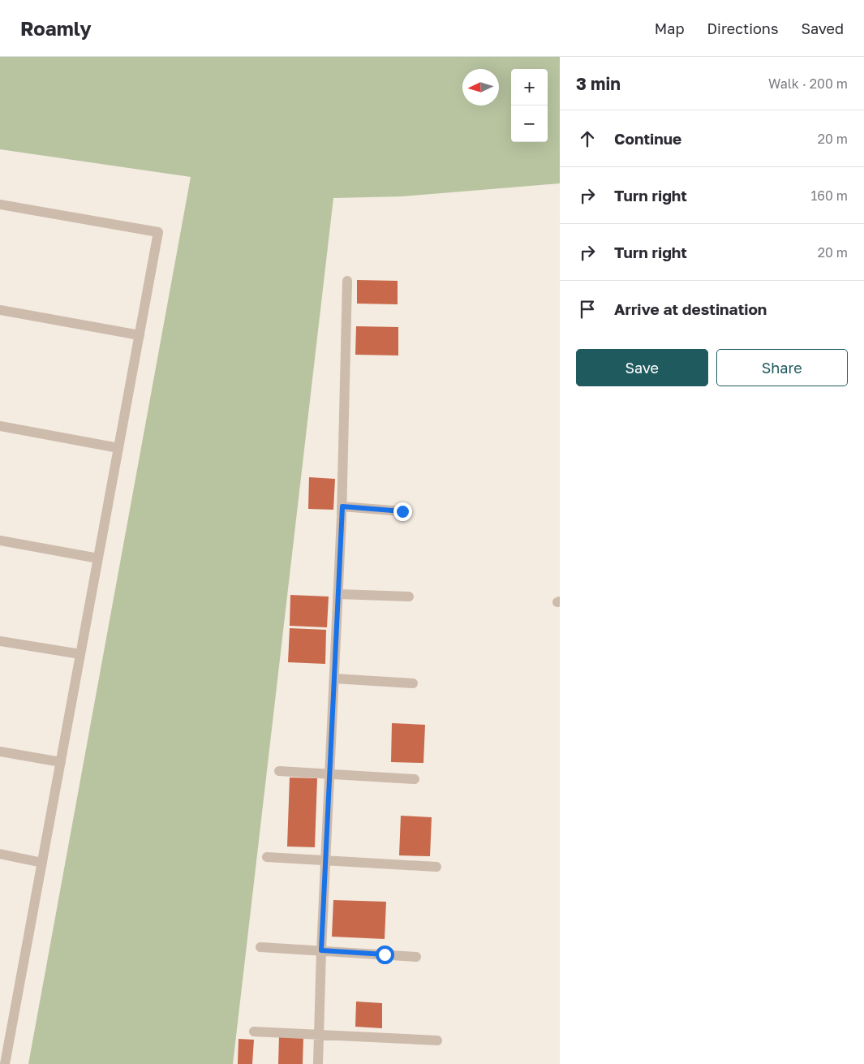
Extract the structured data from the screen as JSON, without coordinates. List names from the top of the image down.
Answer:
{
  "north": "left",
  "page": {
    "header": "Roamly",
    "nav": ["Map", "Directions", "Saved"],
    "heading": ["3 min", "Walk · 200 m"],
    "map_buttons": ["+", "−"],
    "list": [
      ["Continue", "20 m"],
      ["Turn right", "160 m"],
      ["Turn right", "20 m"],
      "Arrive at destination"
    ],
    "buttons": ["Save", "Share"]
  }
}
